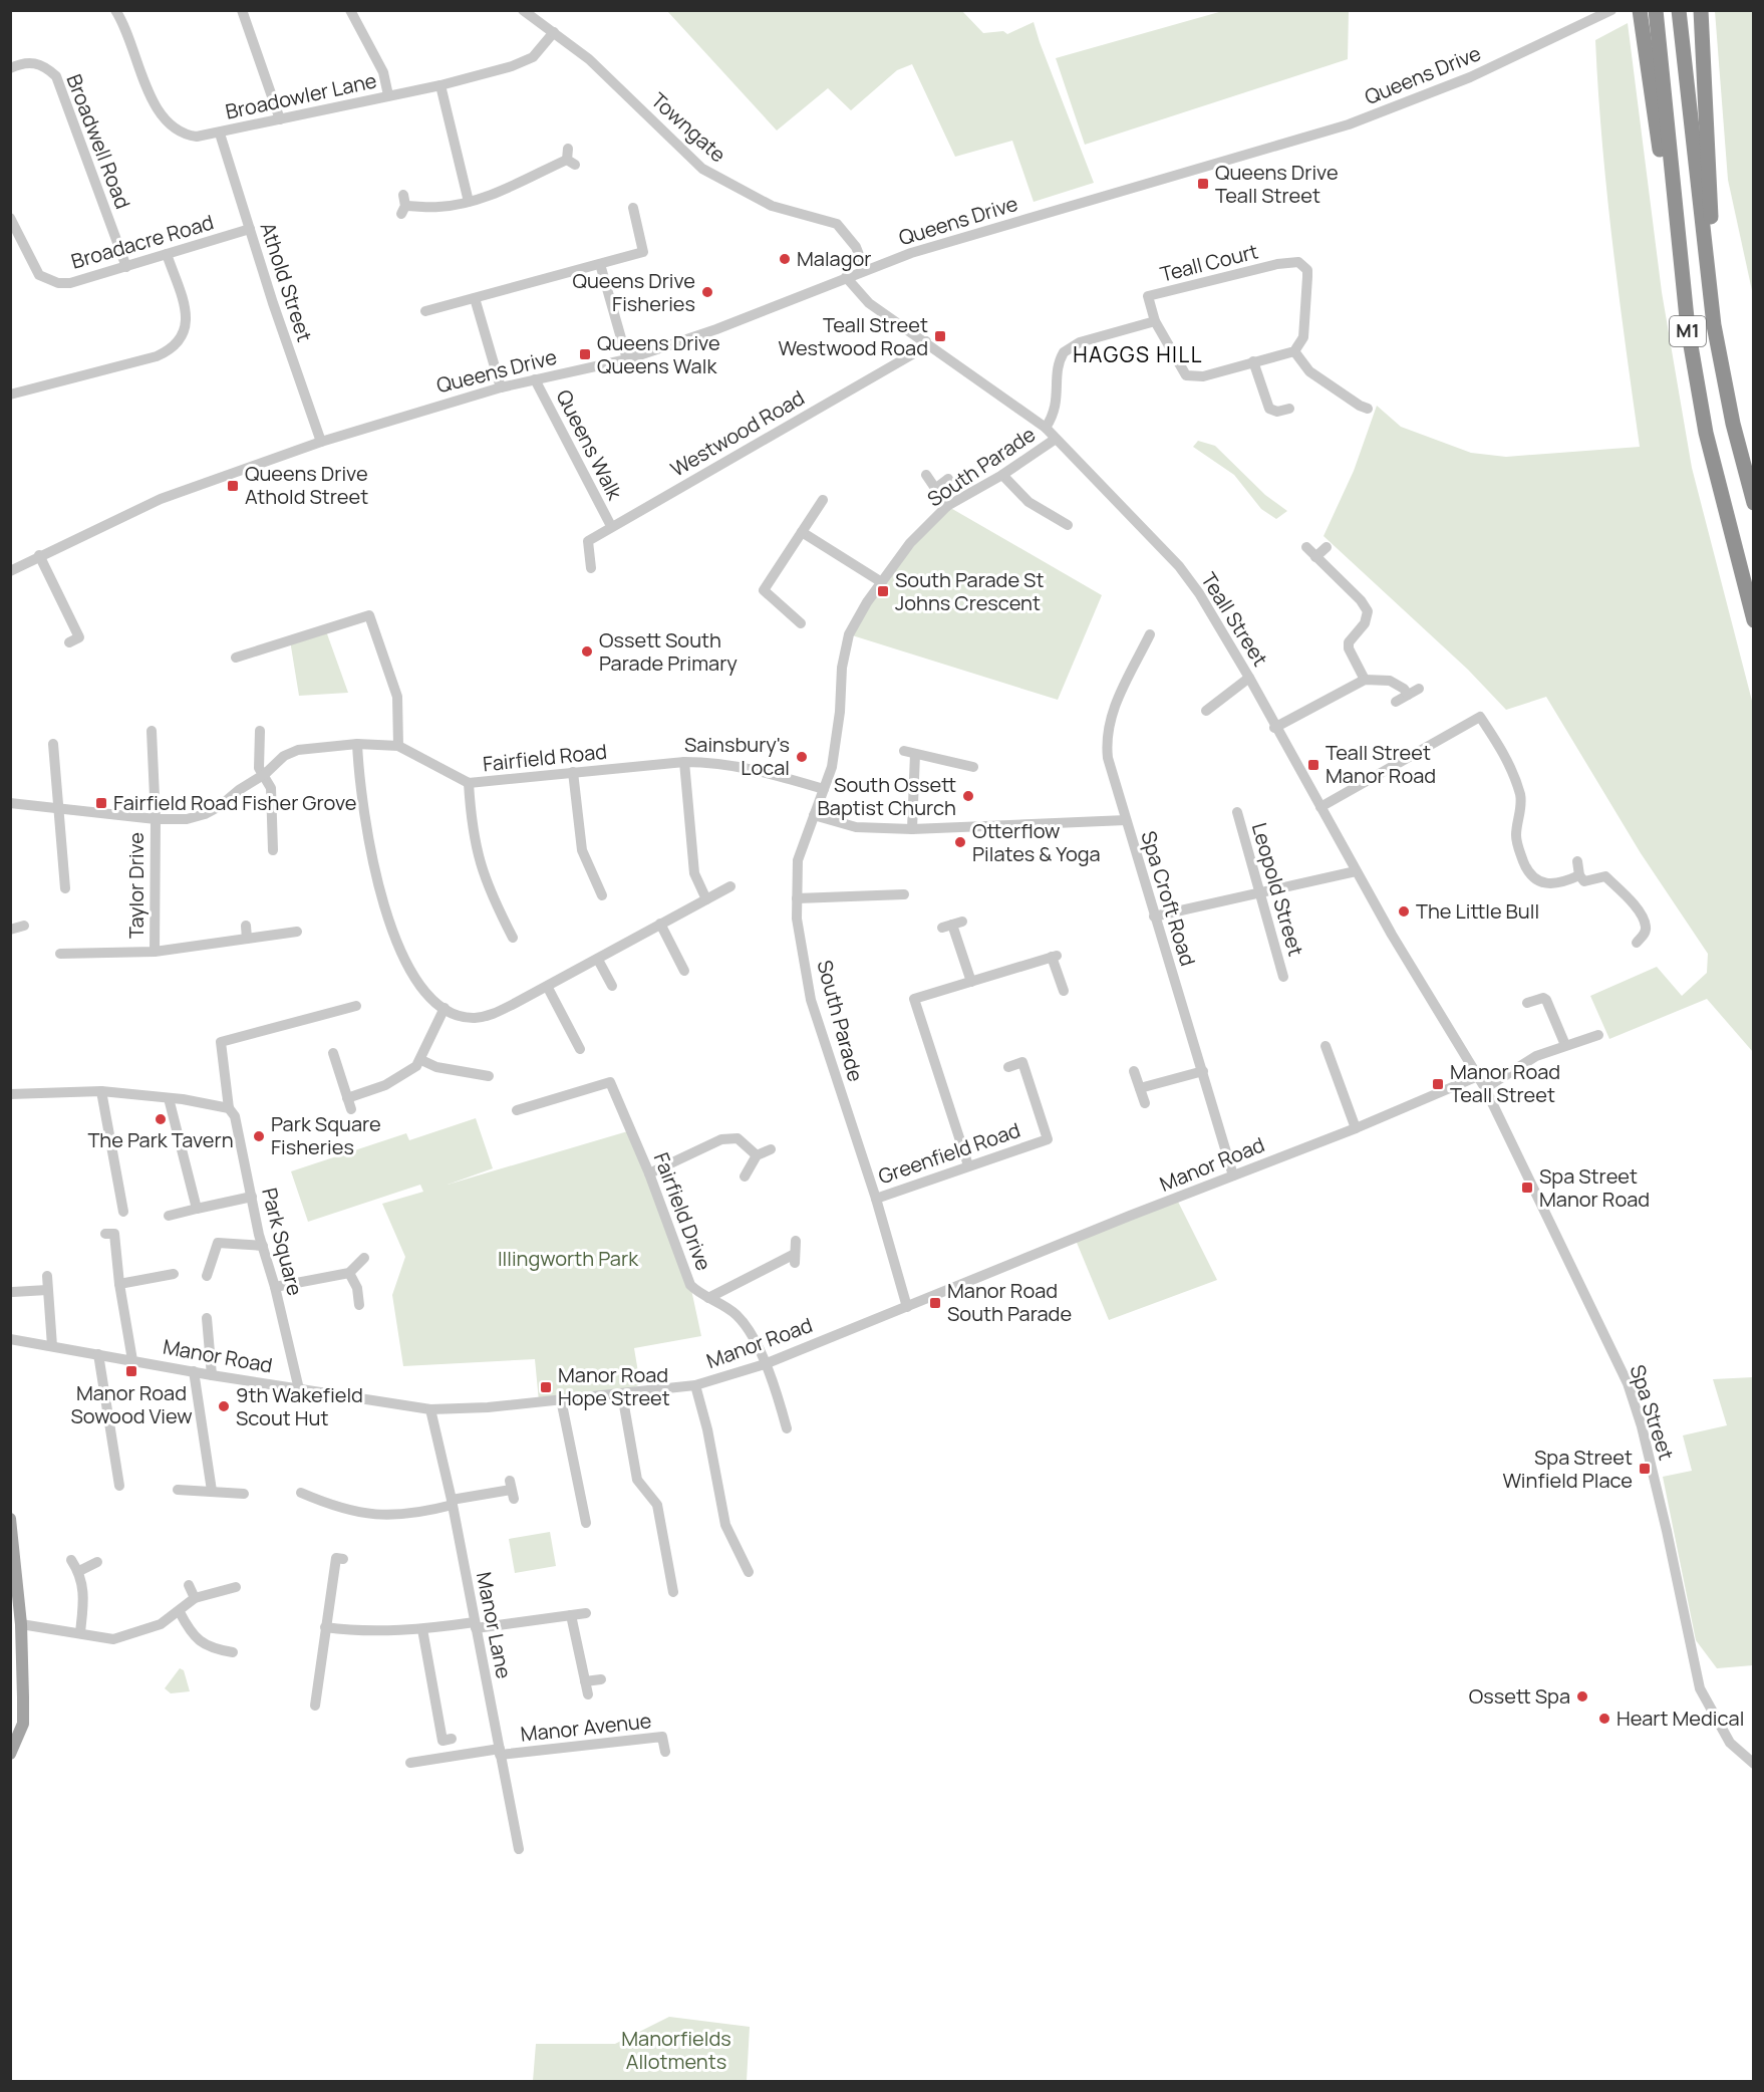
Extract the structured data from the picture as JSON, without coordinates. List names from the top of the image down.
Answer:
{
  "streets": {
    "highway": ["M1"],
    "street": [
      "Queens Drive",
      "Broadowler Lane",
      "Towngate",
      "Broadwell Road",
      "Broadacre Road",
      "Teall Court",
      "Athold Street",
      "Westwood Road",
      "Queens Walk",
      "South Parade",
      "Teall Street",
      "Fairfield Road",
      "Taylor Drive",
      "Leopold Street",
      "Spa Croft Road",
      "Greenfield Road",
      "Manor Road",
      "Fairfield Drive",
      "Park Square",
      "Spa Street",
      "Manor Lane",
      "Manor Avenue"
    ]
  },
  "crossings": [
    ["Queens Drive", "Towngate"],
    ["Queens Drive", "Athold Street"],
    ["Queens Drive", "Queens Walk"],
    ["Queens Drive", "Teall Street"],
    ["Broadowler Lane", "Towngate"],
    ["Broadowler Lane", "Athold Street"],
    ["Broadwell Road", "Broadacre Road"],
    ["Broadacre Road", "Athold Street"],
    ["Westwood Road", "Queens Walk"],
    ["Westwood Road", "Teall Street"],
    ["South Parade", "Teall Street"],
    ["South Parade", "Fairfield Road"],
    ["South Parade", "Greenfield Road"],
    ["South Parade", "Manor Road"],
    ["Teall Street", "Manor Road"],
    ["Teall Street", "Spa Street"],
    ["Fairfield Road", "Taylor Drive"],
    ["Spa Croft Road", "Manor Road"],
    ["Manor Road", "Fairfield Drive"],
    ["Manor Road", "Park Square"],
    ["Manor Road", "Spa Street"],
    ["Manor Road", "Manor Lane"],
    ["Manor Lane", "Manor Avenue"]
  ],
  "districts": ["HAGGS HILL"],
  "parks": ["Illingworth Park", "Manorfields Allotments"],
  "places": {
    "transit": [
      "Queens Drive Teall Street",
      "Teall Street Westwood Road",
      "Queens Drive Queens Walk",
      "Queens Drive Athold Street",
      "South Parade St Johns Crescent",
      "Teall Street Manor Road",
      "Fairfield Road Fisher Grove",
      "Manor Road Teall Street",
      "Spa Street Manor Road",
      "Manor Road South Parade",
      "Manor Road Sowood View",
      "Manor Road Hope Street",
      "Spa Street Winfield Place"
    ],
    "other": [
      "Malagor",
      "Queens Drive Fisheries",
      "Ossett South Parade Primary",
      "Sainsbury's Local",
      "South Ossett Baptist Church",
      "Otterflow Pilates & Yoga",
      "The Little Bull",
      "The Park Tavern",
      "Park Square Fisheries",
      "9th Wakefield Scout Hut",
      "Ossett Spa",
      "Heart Medical"
    ]
  }
}
